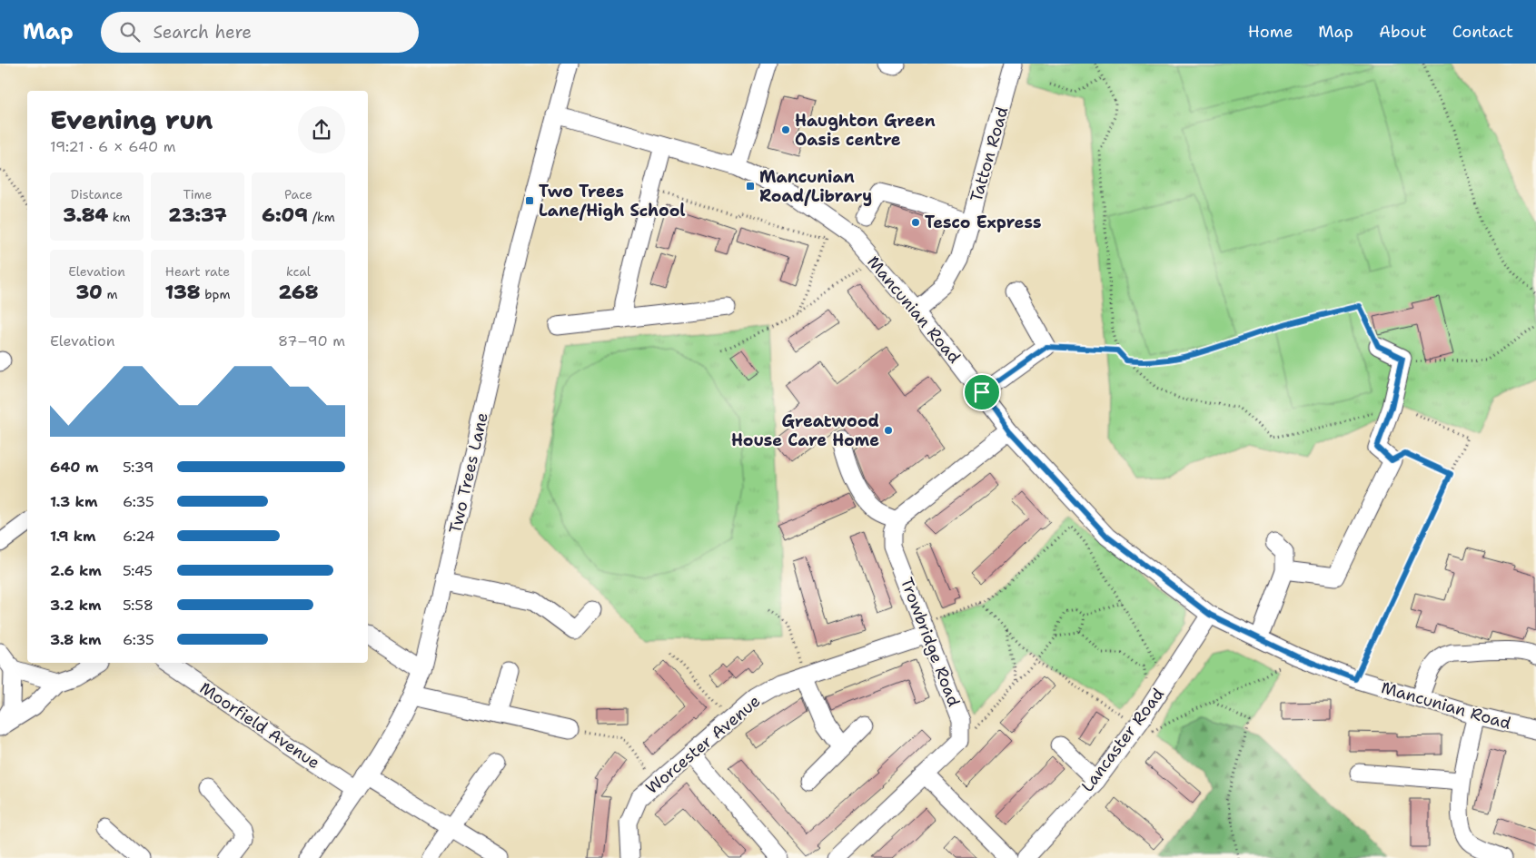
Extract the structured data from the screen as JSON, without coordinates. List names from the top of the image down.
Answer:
{
  "streets": {
    "street": [
      "Tatton Road",
      "Mancunian Road",
      "Two Trees Lane",
      "Trowbridge Road",
      "Moorfield Avenue",
      "Lancaster Road",
      "Worcester Avenue"
    ]
  },
  "crossings": [
    ["Tatton Road", "Mancunian Road"],
    ["Mancunian Road", "Two Trees Lane"],
    ["Mancunian Road", "Lancaster Road"],
    ["Two Trees Lane", "Moorfield Avenue"],
    ["Trowbridge Road", "Worcester Avenue"]
  ],
  "places": {
    "other": ["Haughton Green Oasis centre", "Tesco Express", "Greatwood House Care Home"],
    "transit": ["Mancunian Road/Library", "Two Trees Lane/High School"]
  },
  "page": {
    "header": "Map",
    "search": "Search here",
    "nav": [
      "Home",
      "Map",
      "About",
      "Contact"
    ],
    "heading": ["Evening run", "19:21 · 6 × 640 m"],
    "stats": [
      ["Distance", "3.84 km"],
      ["Time", "23:37"],
      ["Pace", "6:09 /km"],
      ["Elevation", "30 m"],
      ["Heart rate", "138 bpm"],
      ["kcal", "268"]
    ],
    "chart": ["Elevation", "87–90 m"],
    "list": [
      {
        "name": "640 m",
        "note": "5:39"
      },
      {
        "name": "1.3 km",
        "note": "6:35"
      },
      {
        "name": "1.9 km",
        "note": "6:24"
      },
      {
        "name": "2.6 km",
        "note": "5:45"
      },
      {
        "name": "3.2 km",
        "note": "5:58"
      },
      {
        "name": "3.8 km",
        "note": "6:35"
      }
    ]
  }
}
